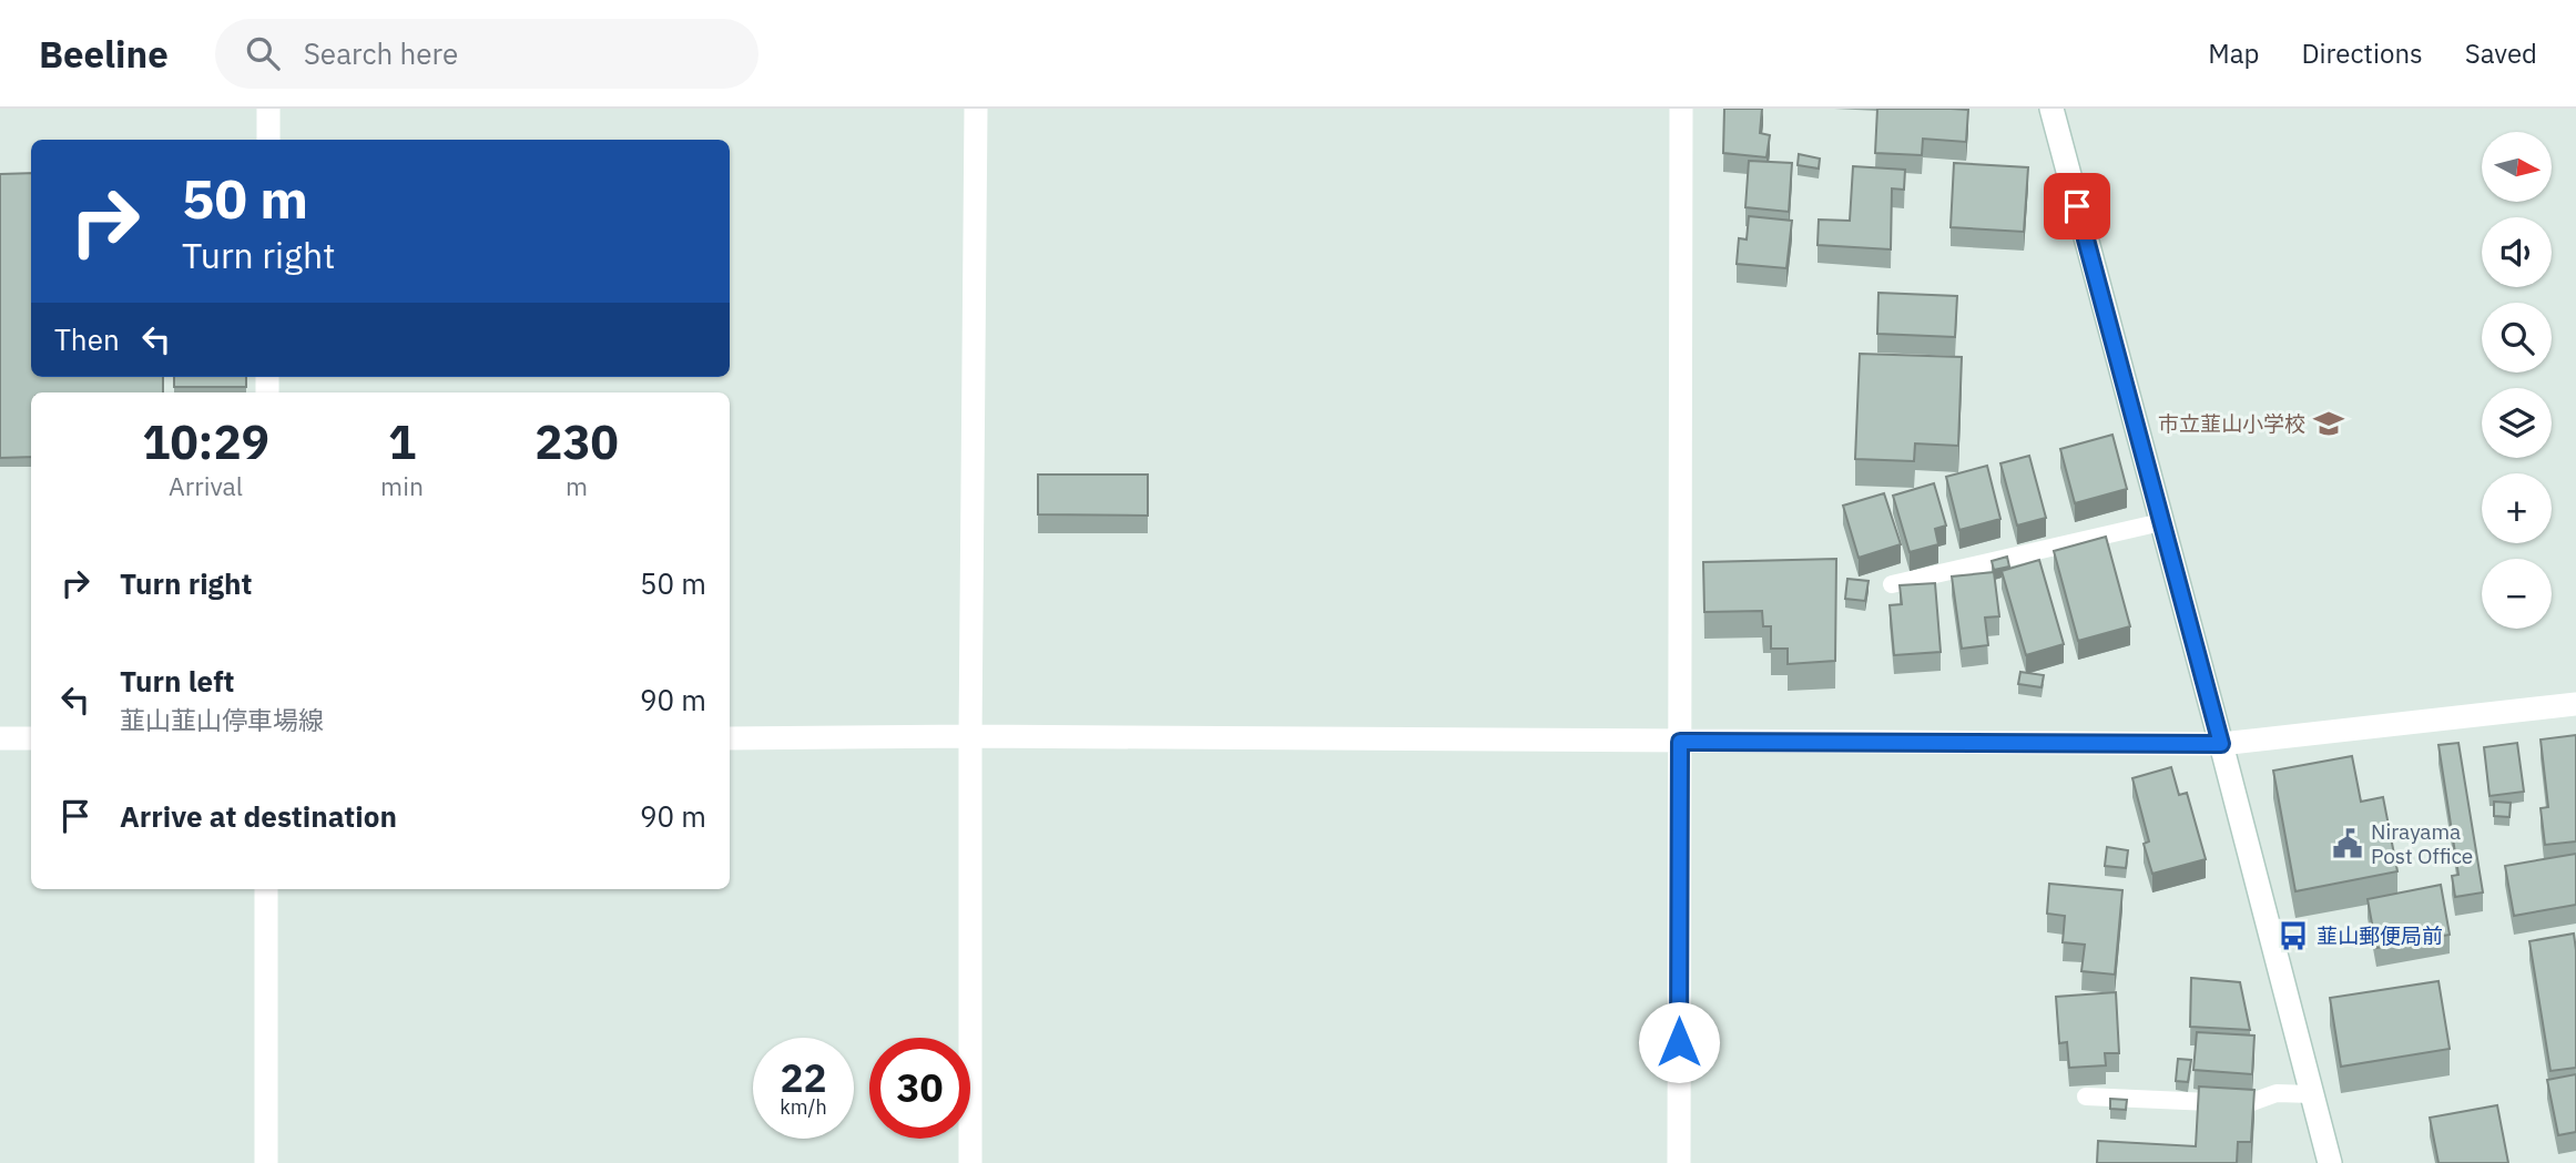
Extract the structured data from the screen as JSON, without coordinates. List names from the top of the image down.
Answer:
{
  "places": {
    "school or university": ["市立韮山小学校"],
    "public building": ["Nirayama Post Office"],
    "bus stop": ["韮山郵便局前"]
  },
  "north": "right",
  "page": {
    "header": "Beeline",
    "search": "Search here",
    "nav": ["Map", "Directions", "Saved"],
    "map_buttons": ["+", "−"],
    "turn": ["50 m", "Turn right"],
    "then": "Then",
    "eta": [
      "10:29",
      "Arrival",
      "1",
      "min",
      "230",
      "m"
    ],
    "list": [
      {
        "name": "Turn right",
        "value": "50 m"
      },
      {
        "name": "Turn left",
        "note": "韮山韮山停車場線",
        "value": "90 m"
      },
      {
        "name": "Arrive at destination",
        "value": "90 m"
      }
    ],
    "speed": "22 km/h",
    "limit": "30"
  }
}
